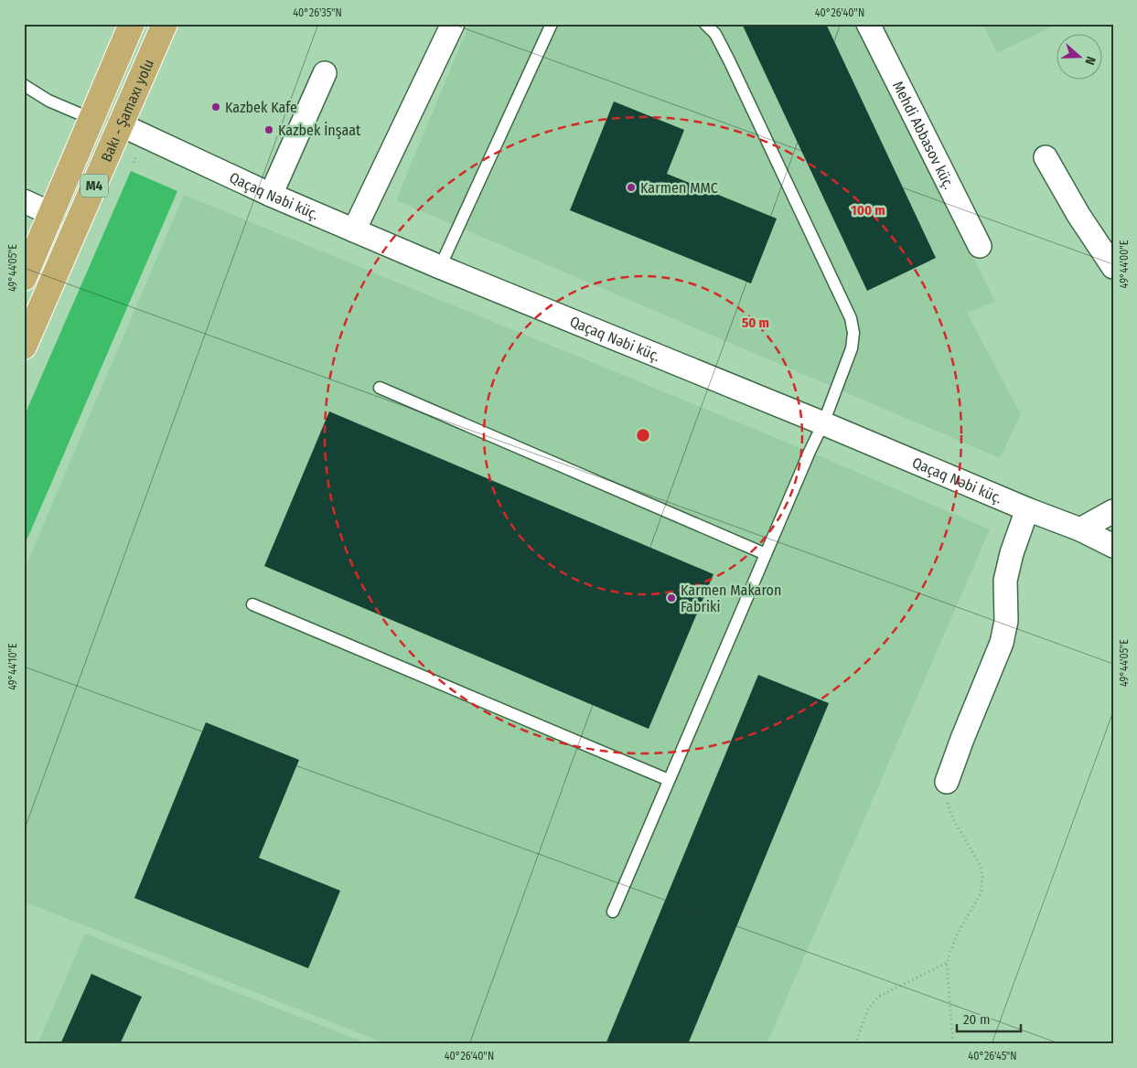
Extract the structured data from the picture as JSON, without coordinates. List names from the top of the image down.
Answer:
{
  "streets": {
    "highway": ["Bakı - Şamaxı yolu", "M4"],
    "street": ["Mehdi Abbasov küç.", "Qaçaq Nəbi küç."]
  },
  "crossings": [
    ["Bakı - Şamaxı yolu", "Qaçaq Nəbi küç."]
  ],
  "places": [
    "Kazbek Kafe",
    "Kazbek İnşaat",
    "Karmen MMC",
    "Karmen Makaron Fabriki"
  ],
  "scale_bar": "20 m",
  "north": "right",
  "coordinates": [
    "40°26'35\"N",
    "40°26'40\"N",
    "49°44'00\"E",
    "49°44'05\"E",
    "49°44'10\"E",
    "40°26'45\"N"
  ],
  "rings": ["100 m", "50 m"]
}
